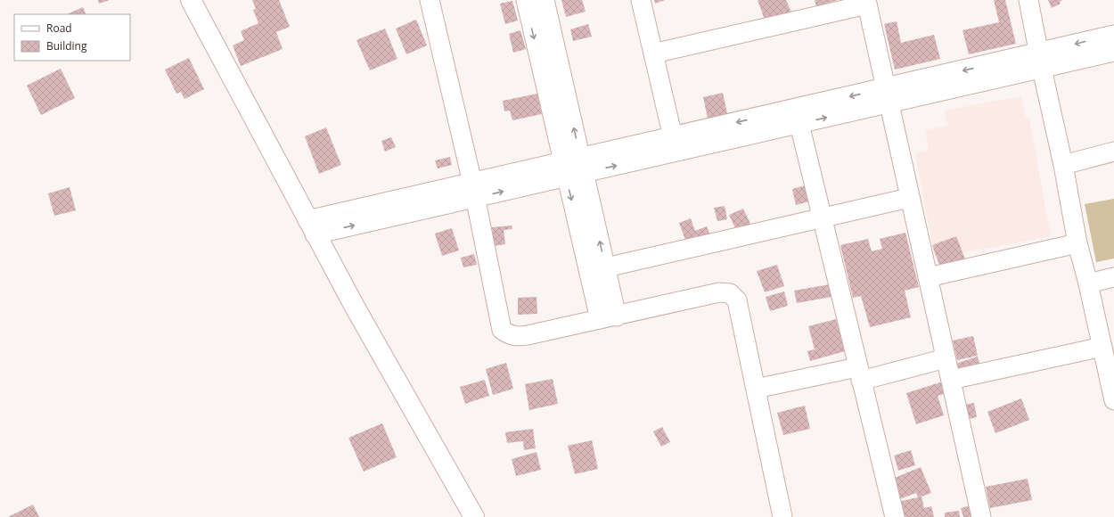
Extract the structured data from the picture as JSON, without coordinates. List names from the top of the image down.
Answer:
{
  "legend": ["Road", "Building"]
}
